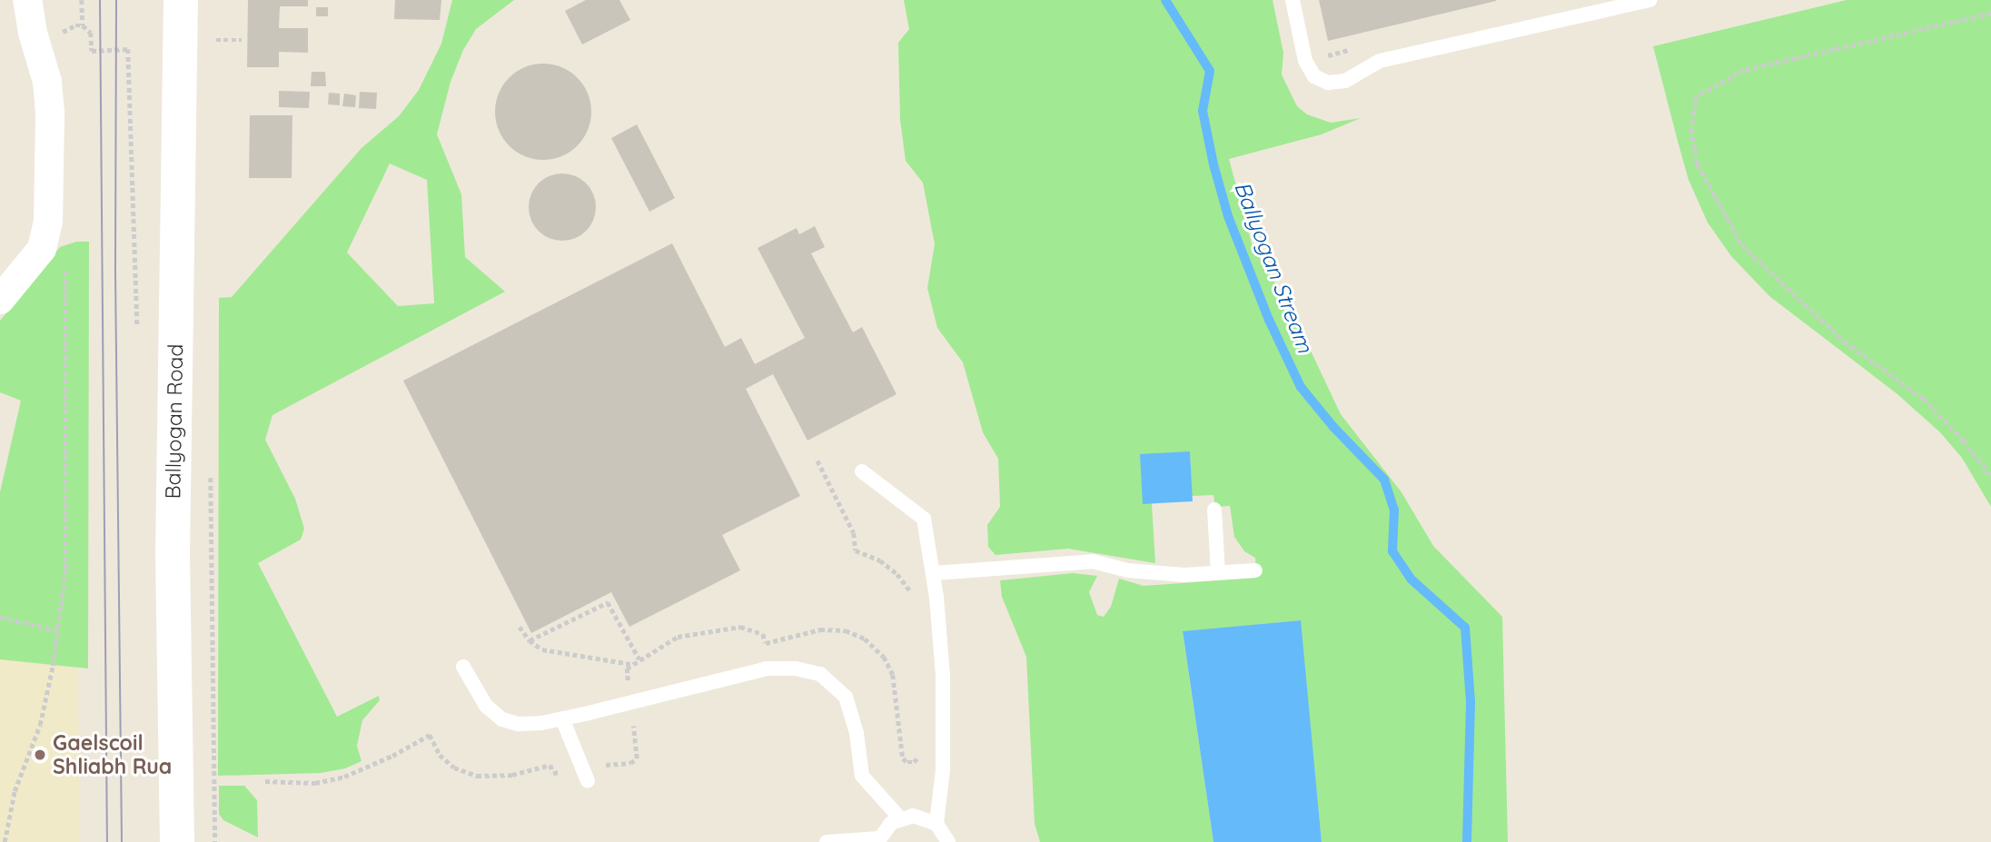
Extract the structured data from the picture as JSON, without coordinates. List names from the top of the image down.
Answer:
{
  "streets": {
    "street": ["Ballyogan Road"]
  },
  "water": ["Ballyogan Stream"],
  "places": ["Gaelscoil Shliabh Rua"]
}
